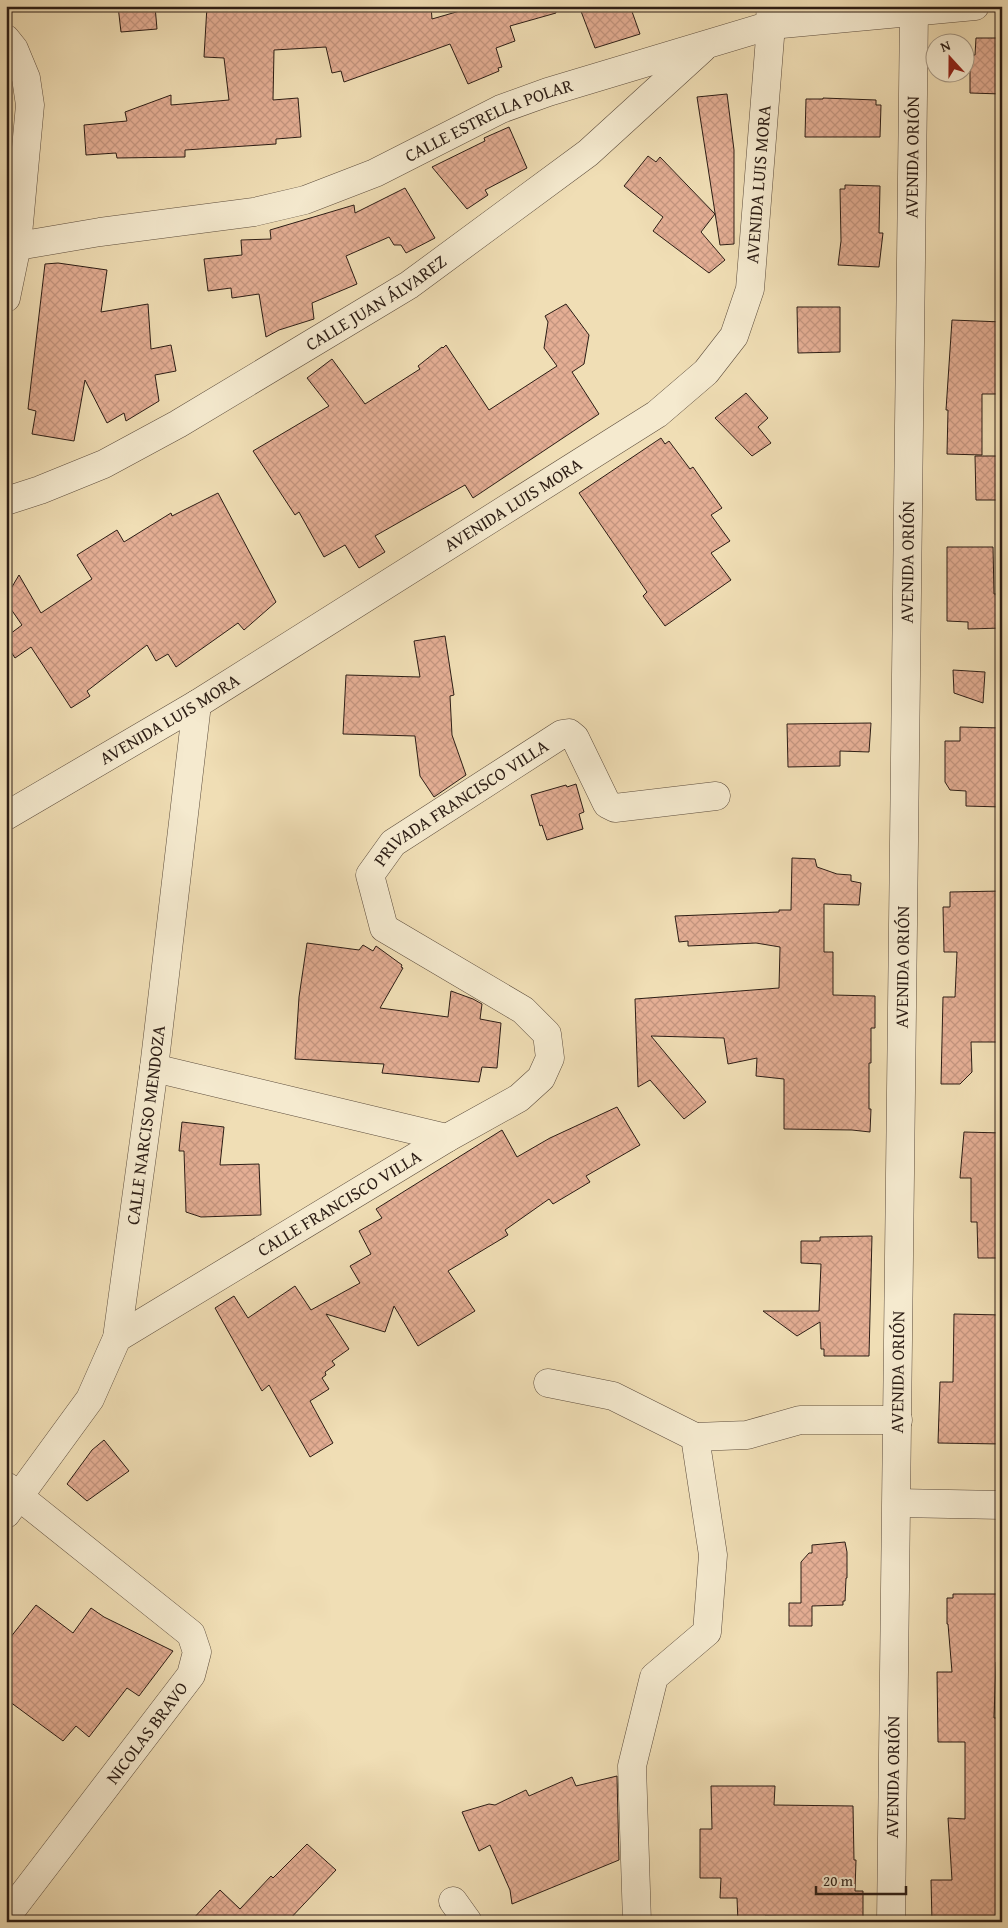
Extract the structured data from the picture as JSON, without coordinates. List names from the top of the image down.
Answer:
{
  "streets": {
    "street": [
      "CALLE ESTRELLA POLAR",
      "AVENIDA ORIÓN",
      "AVENIDA LUIS MORA",
      "CALLE JUAN ÁLVAREZ",
      "PRIVADA FRANCISCO VILLA",
      "CALLE NARCISO MENDOZA",
      "CALLE FRANCISCO VILLA",
      "NICOLAS BRAVO"
    ]
  },
  "crossings": [
    ["CALLE ESTRELLA POLAR", "AVENIDA ORIÓN"],
    ["CALLE ESTRELLA POLAR", "AVENIDA LUIS MORA"],
    ["CALLE ESTRELLA POLAR", "CALLE JUAN ÁLVAREZ"],
    ["AVENIDA LUIS MORA", "CALLE NARCISO MENDOZA"],
    ["PRIVADA FRANCISCO VILLA", "CALLE FRANCISCO VILLA"],
    ["CALLE NARCISO MENDOZA", "CALLE FRANCISCO VILLA"],
    ["CALLE NARCISO MENDOZA", "NICOLAS BRAVO"]
  ],
  "scale_bar": "20 m",
  "north": "top"
}
